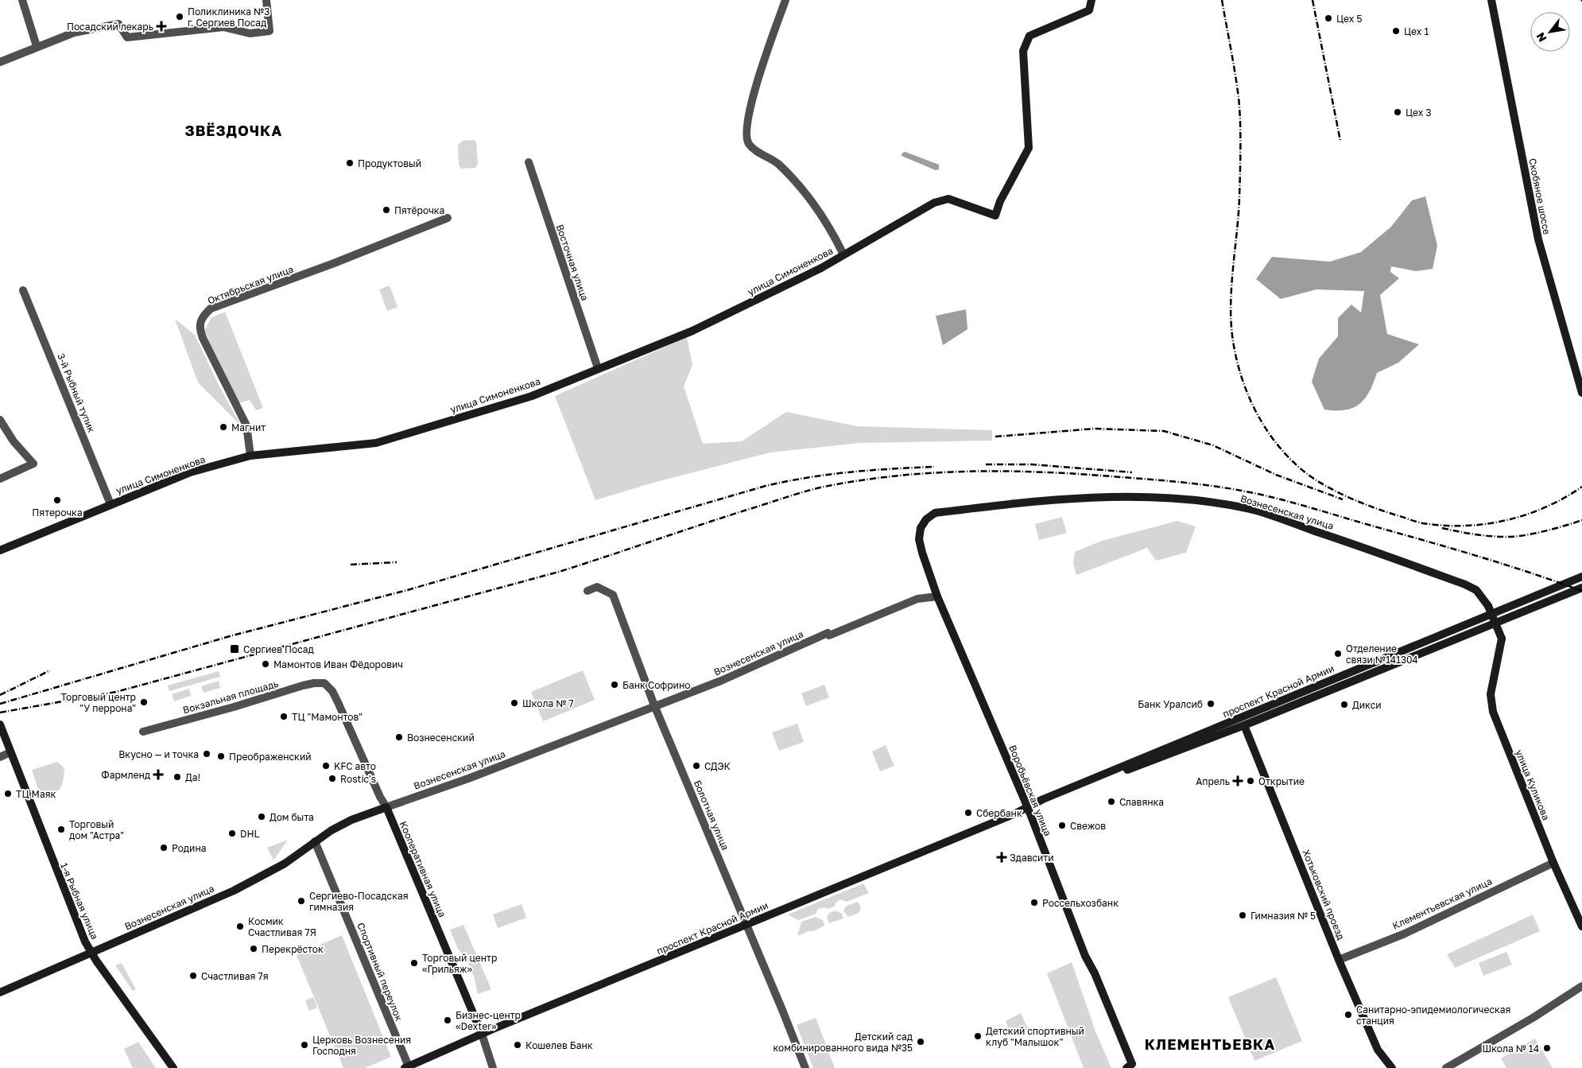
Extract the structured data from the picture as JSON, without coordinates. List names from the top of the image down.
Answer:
{
  "streets": {
    "main road": [
      "Скобяное шоссе",
      "улица Симоненкова",
      "Вознесенская улица",
      "проспект Красной Армии",
      "улица Куликова",
      "Воробьёвская улица",
      "Кооперативная улица",
      "Хотьковский проезд",
      "1-я Рыбная улица"
    ],
    "street": [
      "Восточная улица",
      "Октябрьская улица",
      "3-й Рыбный тупик",
      "Вокзальная площадь",
      "Болотная улица",
      "Клементьевская улица",
      "Спортивный переулок"
    ]
  },
  "crossings": [
    ["Восточная улица", "улица Симоненкова"],
    ["улица Симоненкова", "Октябрьская улица"],
    ["улица Симоненкова", "3-й Рыбный тупик"],
    ["Вознесенская улица", "улица Куликова"],
    ["Вознесенская улица", "Воробьёвская улица"],
    ["Вознесенская улица", "Болотная улица"],
    ["Вознесенская улица", "Кооперативная улица"],
    ["Вознесенская улица", "1-я Рыбная улица"],
    ["Вознесенская улица", "Спортивный переулок"],
    ["проспект Красной Армии", "Воробьёвская улица"],
    ["проспект Красной Армии", "Болотная улица"],
    ["проспект Красной Армии", "Кооперативная улица"],
    ["проспект Красной Армии", "Хотьковский проезд"],
    ["проспект Красной Армии", "Спортивный переулок"],
    ["Вокзальная площадь", "Кооперативная улица"],
    ["улица Куликова", "Клементьевская улица"],
    ["Хотьковский проезд", "Клементьевская улица"]
  ],
  "districts": ["ЗВЁЗДОЧКА", "КЛЕМЕНТЬЕВКА"],
  "places": {
    "other": [
      "Поликлиника №3 г. Сергиев Посад",
      "Цех 5",
      "Цех 1",
      "Цех 3",
      "Продуктовый",
      "Пятёрочка",
      "Магнит",
      "Пятерочка",
      "Отделение связи №141304",
      "Мамонтов Иван Фёдорович",
      "Банк Софрино",
      "Торговый центр \"У перрона\"",
      "Школа № 7",
      "Банк Уралсиб",
      "Дикси",
      "ТЦ \"Мамонтов\"",
      "Вознесенский",
      "Вкусно — и точка",
      "Преображенский",
      "KFC авто",
      "СДЭК",
      "Да!",
      "Rostic's",
      "Открытие",
      "ТЦ Маяк",
      "Славянка",
      "Сбербанк",
      "Дом быта",
      "Свежов",
      "Торговый дом \"Астра\"",
      "DHL",
      "Родина",
      "Сергиево-Посадская гимназия",
      "Россельхозбанк",
      "Гимназия № 5",
      "Космик Счастливая 7Я",
      "Перекрёсток",
      "Торговый центр «Грильяж»",
      "Счастливая 7я",
      "Санитарно-эпидемиологическая станция",
      "Бизнес-центр «Dexter»",
      "Детский спортивный клуб \"Малышок\"",
      "Детский сад комбинированного вида №35",
      "Церковь Вознесения Господня",
      "Кошелев Банк",
      "Школа № 14"
    ],
    "health": [
      "Посадский лекарь",
      "Фармленд",
      "Апрель",
      "Здавсити"
    ],
    "transit": ["Сергиев Посад"]
  },
  "north": "bottom left"
}
